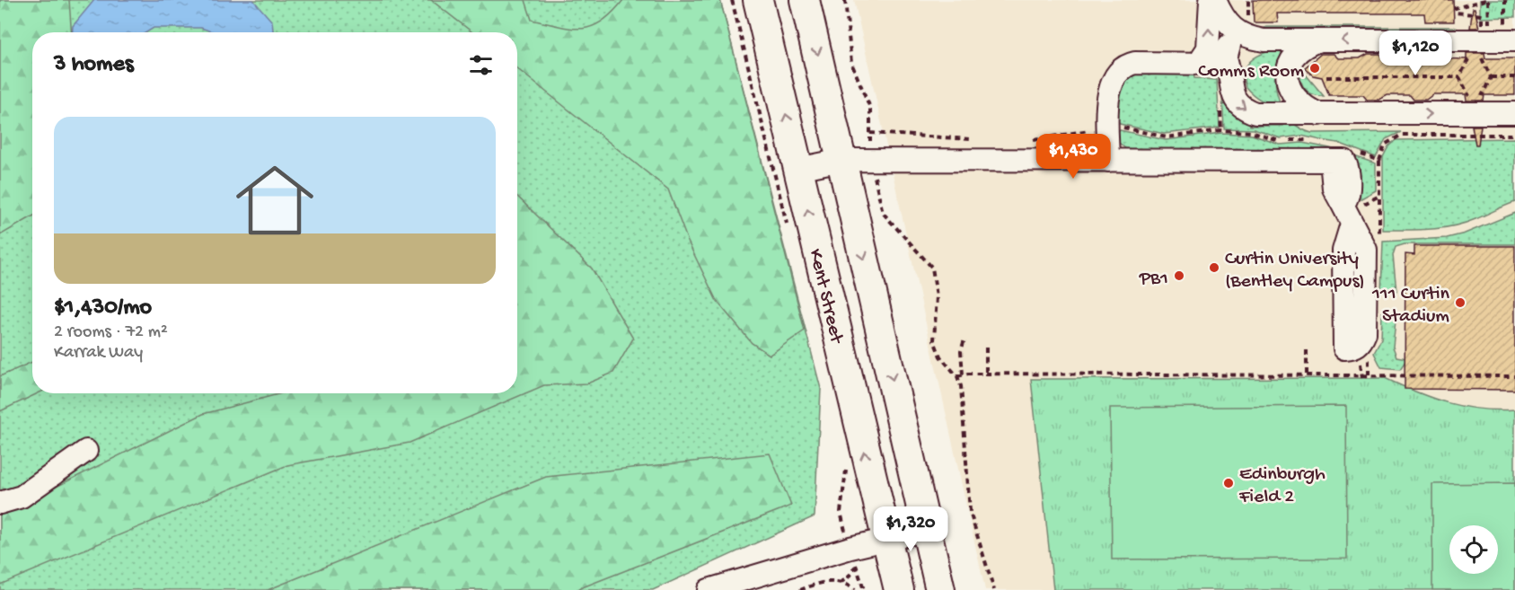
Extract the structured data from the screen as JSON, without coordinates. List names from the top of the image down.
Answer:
{
  "streets": {
    "main road": ["Kent Street"]
  },
  "places": [
    "Comms Room",
    "Curtin University (Bentley Campus)",
    "PB1",
    "111 Curtin Stadium",
    "Edinburgh Field 2"
  ],
  "page": {
    "price": ["$1,120", "$1,430", "$1,320"],
    "heading": "3 homes",
    "list": [
      {
        "name": "$1,430/mo",
        "note": "2 rooms · 72 m² · Karrak Way"
      }
    ]
  }
}
